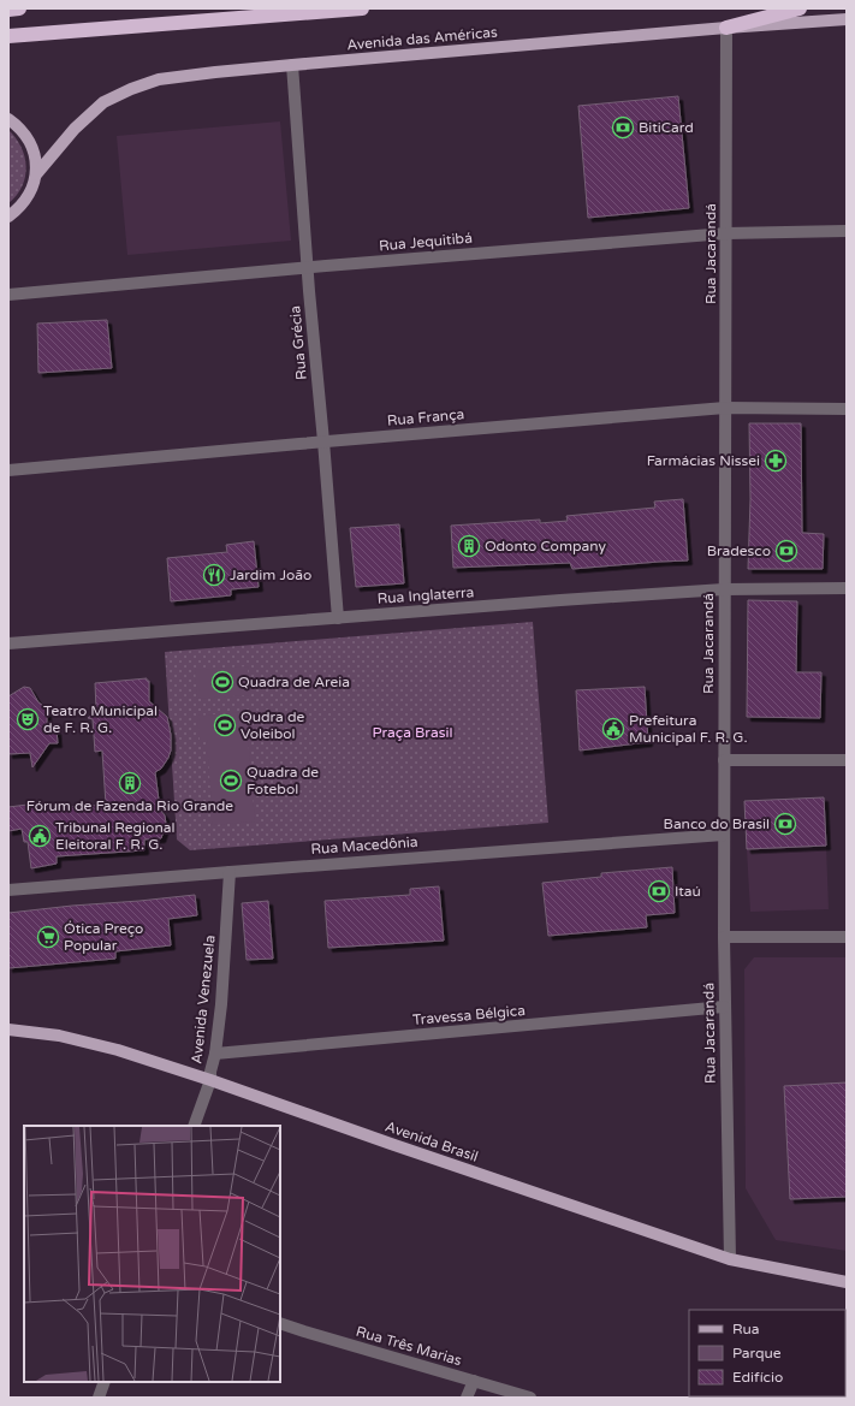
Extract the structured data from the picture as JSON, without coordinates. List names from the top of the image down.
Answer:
{
  "streets": {
    "main road": ["Avenida das Américas", "Avenida Brasil"],
    "street": [
      "Rua Jequitibá",
      "Rua Jacarandá",
      "Rua Grécia",
      "Rua França",
      "Rua Inglaterra",
      "Rua Macedônia",
      "Avenida Venezuela",
      "Travessa Bélgica",
      "Rua Três Marias"
    ]
  },
  "crossings": [
    ["Avenida das Américas", "Rua Jacarandá"],
    ["Avenida das Américas", "Rua Grécia"],
    ["Rua Jequitibá", "Rua Jacarandá"],
    ["Rua Jequitibá", "Rua Grécia"],
    ["Rua Jacarandá", "Rua França"],
    ["Rua Jacarandá", "Rua Inglaterra"],
    ["Rua Jacarandá", "Rua Macedônia"],
    ["Rua Jacarandá", "Travessa Bélgica"],
    ["Rua Jacarandá", "Avenida Brasil"],
    ["Rua Grécia", "Rua França"],
    ["Rua Grécia", "Rua Inglaterra"],
    ["Rua Macedônia", "Avenida Venezuela"],
    ["Avenida Venezuela", "Travessa Bélgica"],
    ["Avenida Venezuela", "Avenida Brasil"]
  ],
  "parks": ["Praça Brasil"],
  "places": {
    "bank": [
      "BitiCard",
      "Bradesco",
      "Banco do Brasil",
      "Itaú"
    ],
    "pharmacy": ["Farmácias Nissei"],
    "building": ["Odonto Company", "Fórum de Fazenda Rio Grande"],
    "restaurant": ["Jardim João"],
    "sports": ["Quadra de Areia", "Qudra de Voleibol", "Quadra de Fotebol"],
    "theatre": ["Teatro Municipal de F. R. G."],
    "public building": ["Prefeitura Municipal F. R. G.", "Tribunal Regional Eleitoral F. R. G."],
    "supermarket": ["Ótica Preço Popular"]
  },
  "legend": ["Rua", "Parque", "Edifício"]
}
